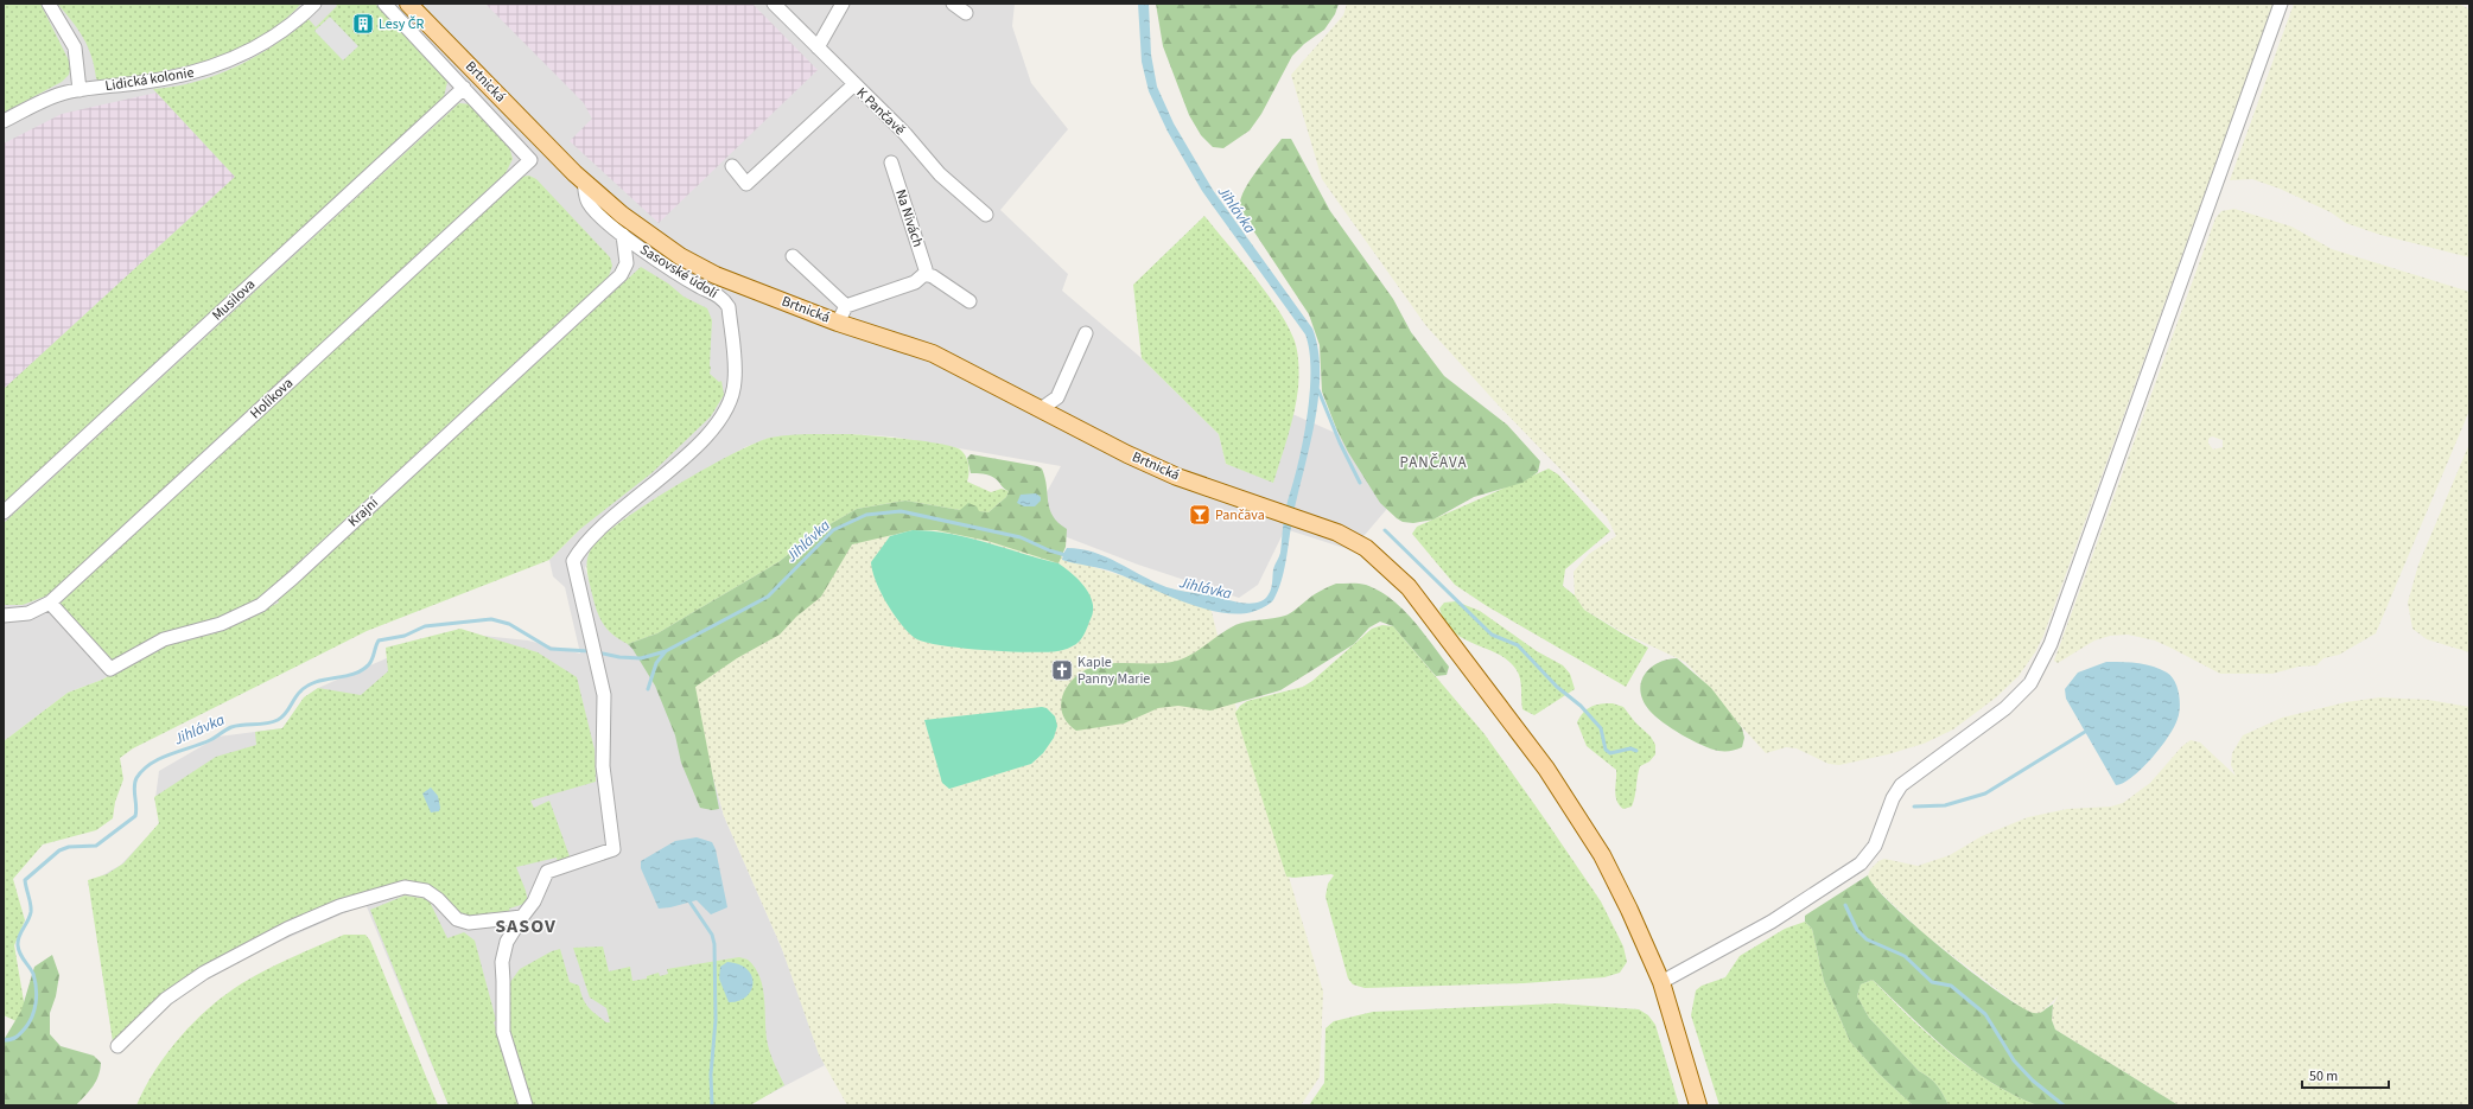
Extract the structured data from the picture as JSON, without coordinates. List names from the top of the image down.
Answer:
{
  "streets": {
    "main road": ["Brtnická"],
    "street": [
      "Lidická kolonie",
      "K Pančavě",
      "Na Nivách",
      "Sasovské údolí",
      "Musilova",
      "Holíkova",
      "Krajní"
    ]
  },
  "crossings": [
    ["Brtnická", "Sasovské údolí"],
    ["Brtnická", "Musilova"],
    ["Brtnická", "Holíkova"],
    ["Sasovské údolí", "Krajní"],
    ["Holíkova", "Krajní"]
  ],
  "districts": ["PANČAVA", "SASOV"],
  "water": ["Jihlávka"],
  "places": {
    "building": ["Lesy ČR"],
    "bar": ["Pančava"],
    "church": ["Kaple Panny Marie"]
  },
  "scale_bar": "50 m"
}
